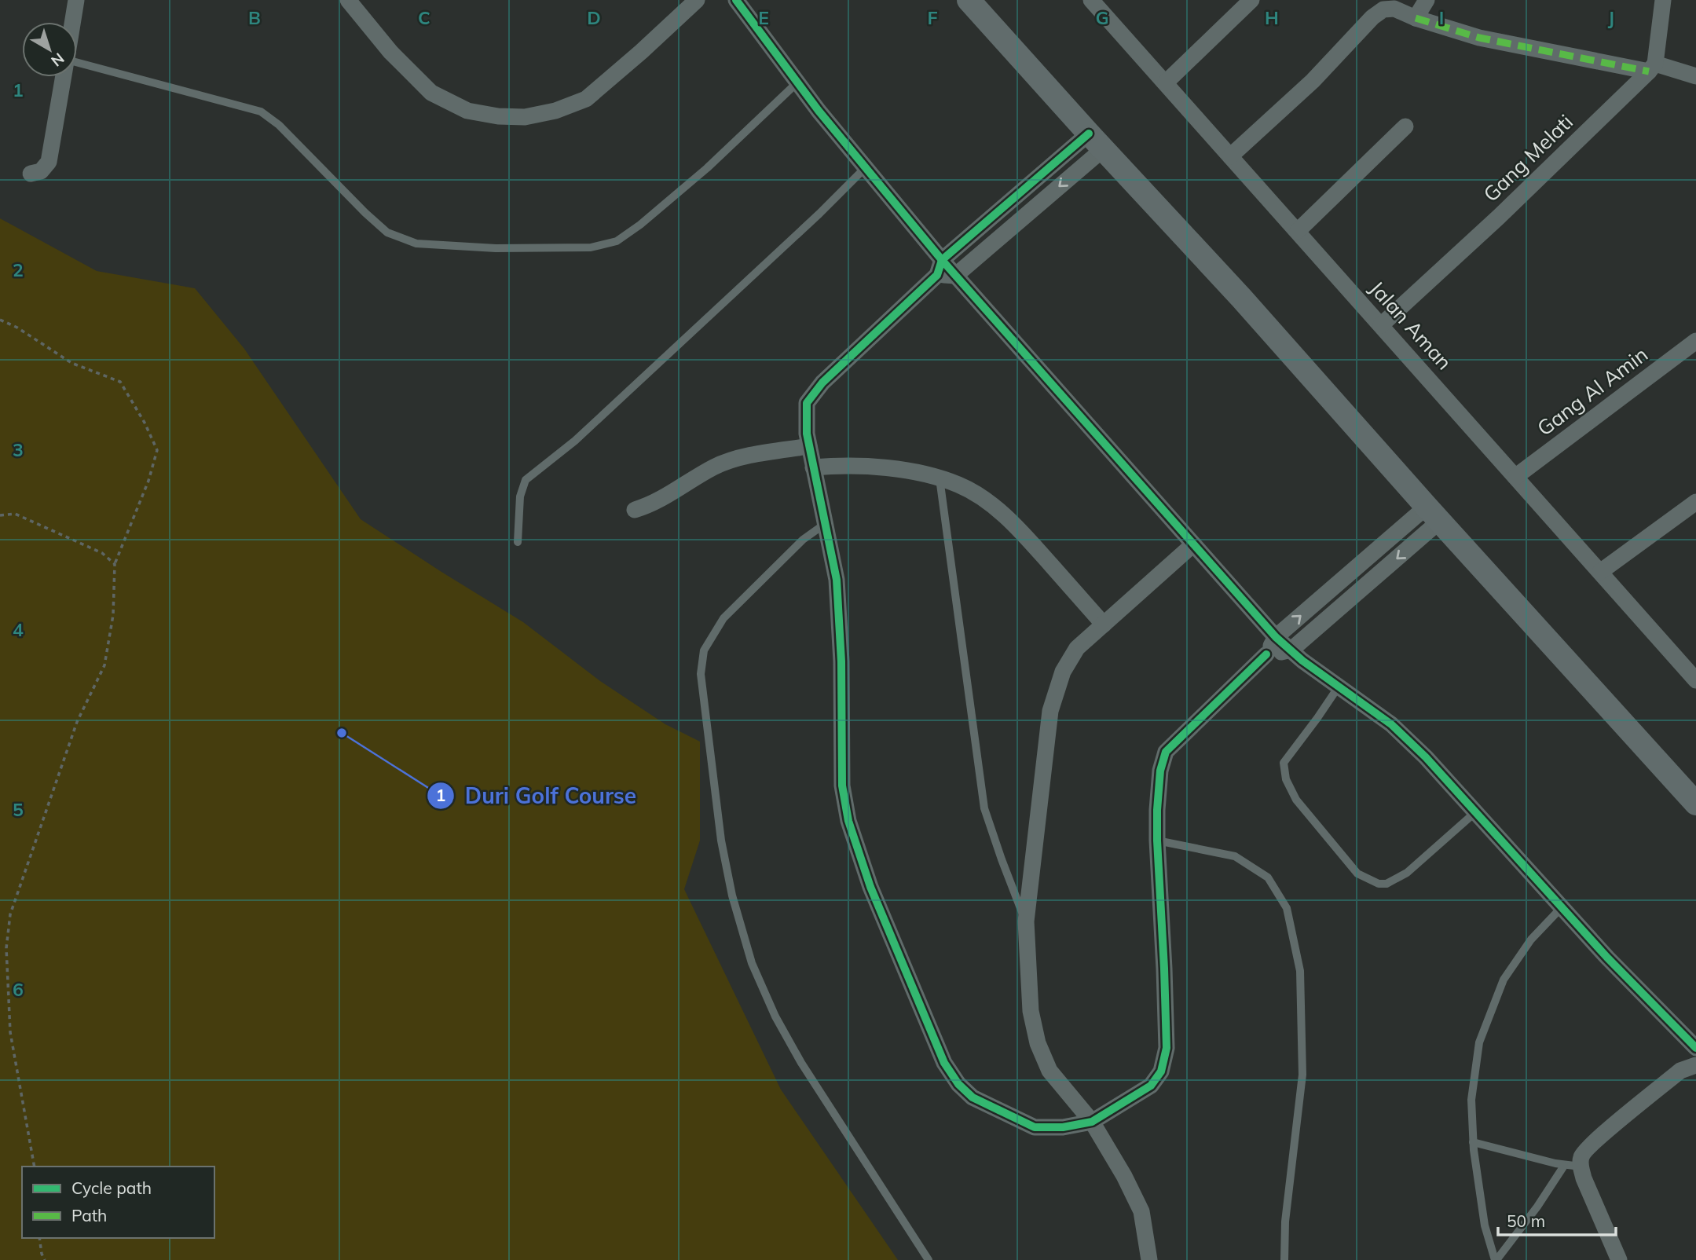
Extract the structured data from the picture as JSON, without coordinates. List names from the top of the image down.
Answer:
{
  "streets": {
    "street": ["Gang Melati", "Jalan Aman", "Gang Al Amin"]
  },
  "crossings": [
    ["Gang Melati", "Jalan Aman"],
    ["Jalan Aman", "Gang Al Amin"]
  ],
  "places": ["Duri Golf Course"],
  "legend": ["Cycle path", "Path"],
  "scale_bar": "50 m",
  "north": "bottom right",
  "grid": {
    "columns": [
      "B",
      "C",
      "D",
      "E",
      "F",
      "G",
      "H",
      "I",
      "J"
    ],
    "rows": [
      "1",
      "2",
      "3",
      "4",
      "5",
      "6"
    ]
  }
}
